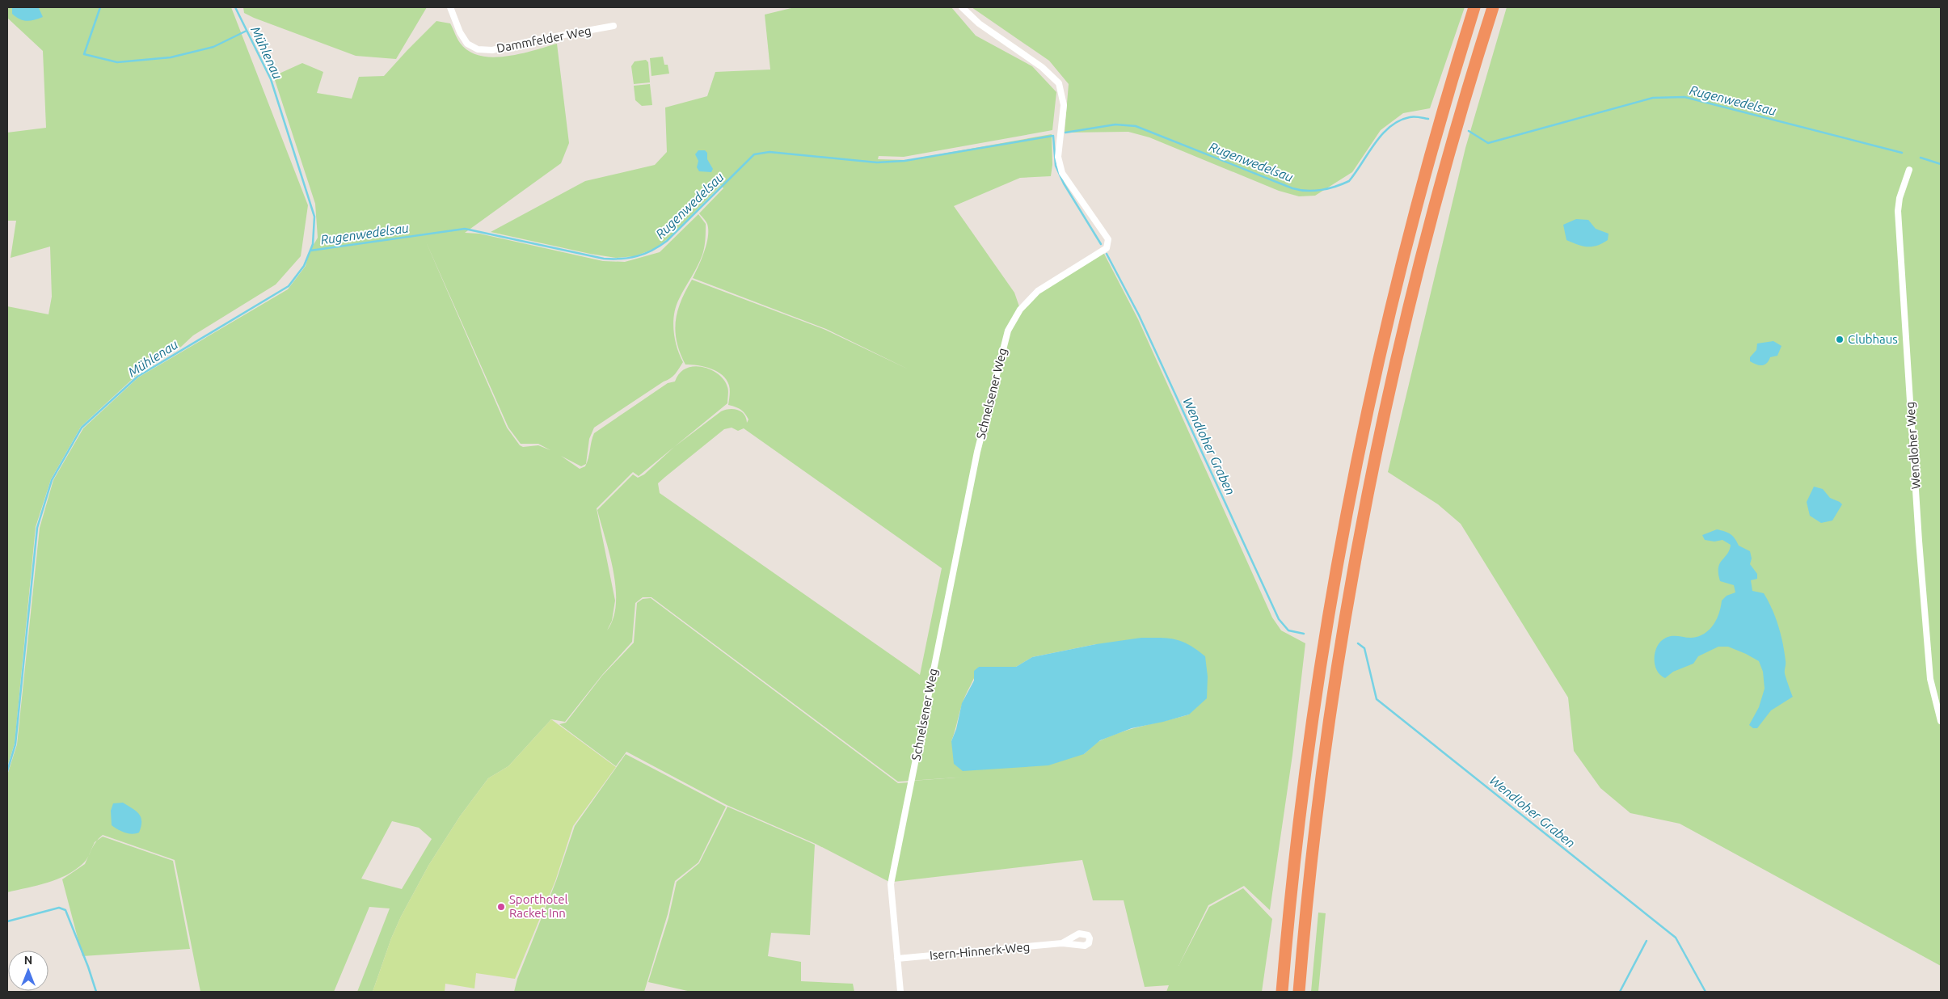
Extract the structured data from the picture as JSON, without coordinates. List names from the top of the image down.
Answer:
{
  "streets": {
    "street": [
      "Dammfelder Weg",
      "Schnelsener Weg",
      "Wendloher Weg",
      "Isern-Hinnerk-Weg"
    ]
  },
  "crossings": [
    ["Schnelsener Weg", "Isern-Hinnerk-Weg"]
  ],
  "water": ["Mühlenau", "Rugenwedelsau", "Wendloher Graben"],
  "places": ["Clubhaus", "Sporthotel Racket Inn"],
  "north": "top"
}
